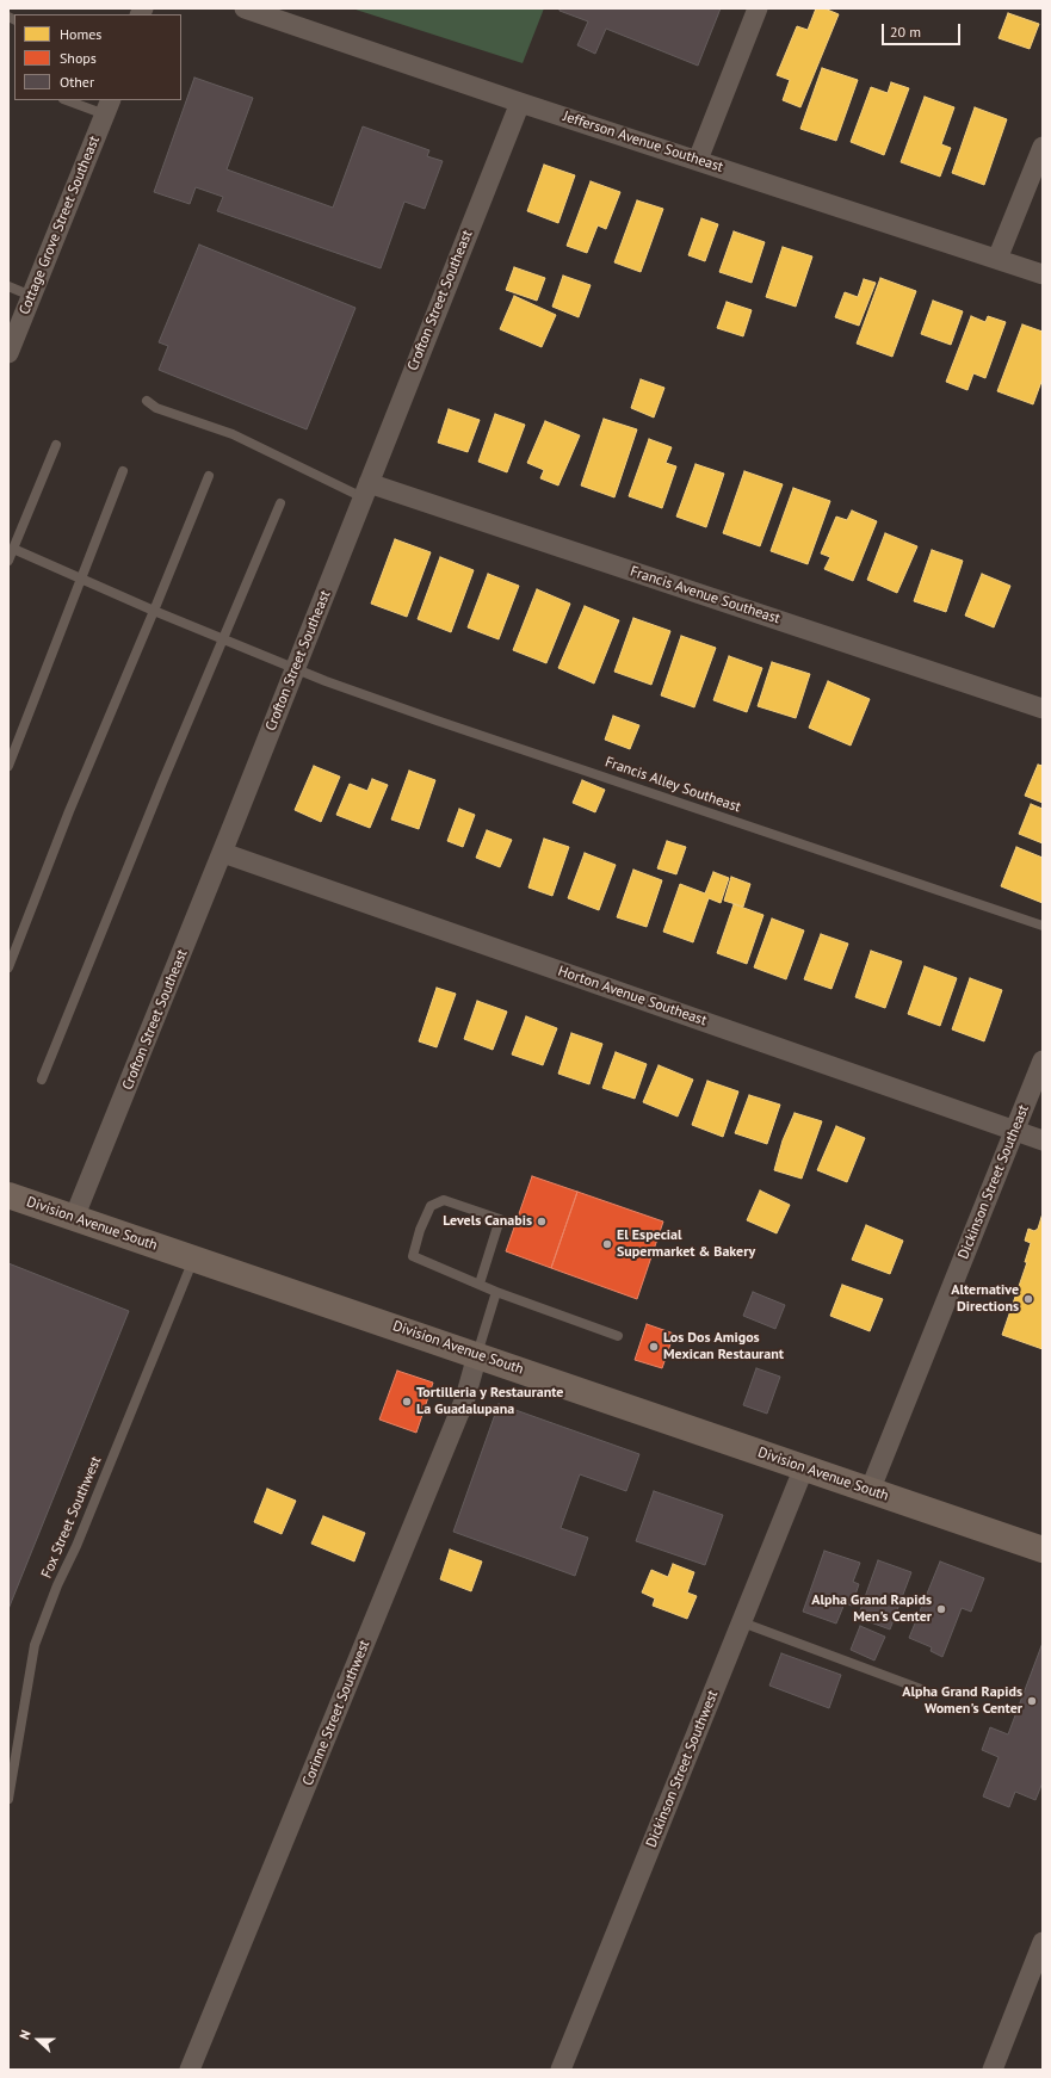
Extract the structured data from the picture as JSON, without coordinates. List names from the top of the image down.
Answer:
{
  "streets": {
    "main road": ["Division Avenue South"],
    "street": [
      "Jefferson Avenue Southeast",
      "Cottage Grove Street Southeast",
      "Crofton Street Southeast",
      "Francis Avenue Southeast",
      "Horton Avenue Southeast",
      "Dickinson Street Southeast",
      "Corinne Street Southwest",
      "Dickinson Street Southwest"
    ],
    "lane": ["Francis Alley Southeast", "Fox Street Southwest"]
  },
  "crossings": [
    ["Jefferson Avenue Southeast", "Crofton Street Southeast"],
    ["Crofton Street Southeast", "Francis Avenue Southeast"],
    ["Crofton Street Southeast", "Francis Alley Southeast"],
    ["Crofton Street Southeast", "Horton Avenue Southeast"],
    ["Crofton Street Southeast", "Division Avenue South"],
    ["Horton Avenue Southeast", "Dickinson Street Southeast"],
    ["Dickinson Street Southeast", "Division Avenue South"],
    ["Division Avenue South", "Fox Street Southwest"],
    ["Division Avenue South", "Corinne Street Southwest"],
    ["Division Avenue South", "Dickinson Street Southwest"]
  ],
  "places": [
    "Levels Canabis",
    "El Especial Supermarket & Bakery",
    "Alternative Directions",
    "Los Dos Amigos Mexican Restaurant",
    "Tortilleria y Restaurante La Guadalupana",
    "Alpha Grand Rapids Men's Center",
    "Alpha Grand Rapids Women's Center"
  ],
  "legend": ["Homes", "Shops", "Other"],
  "scale_bar": "20 m",
  "north": "left"
}
